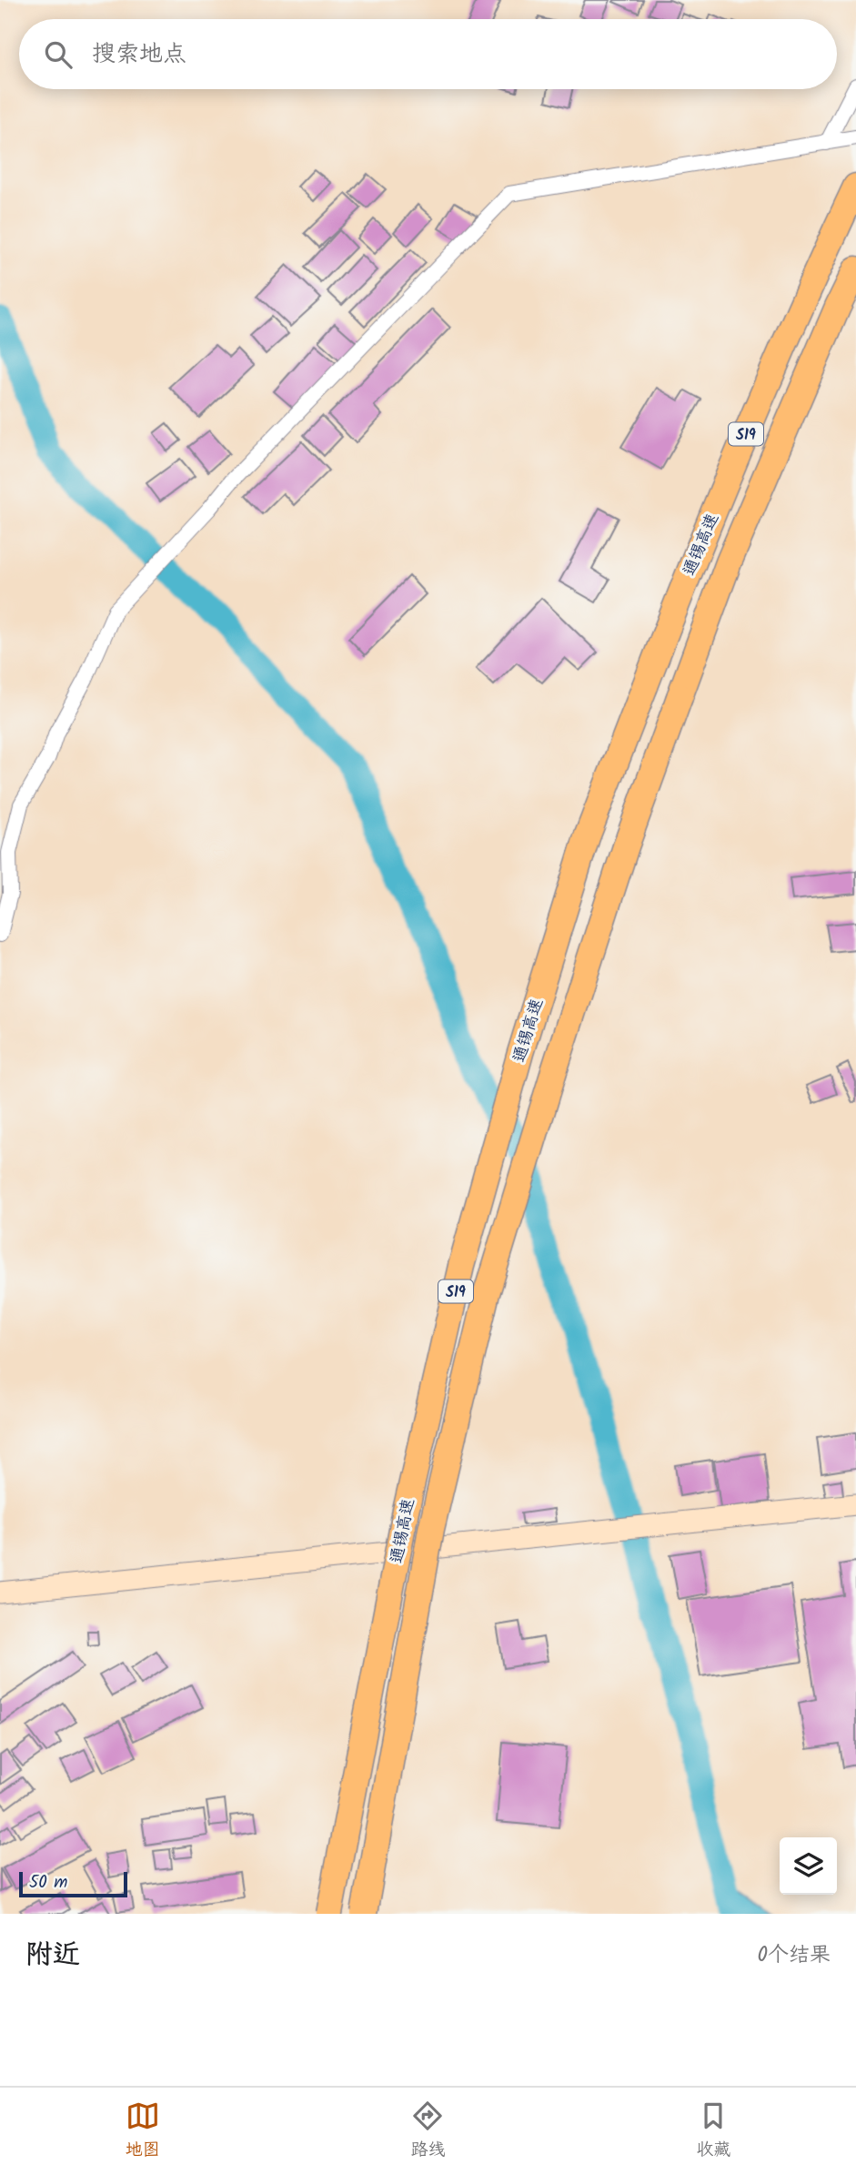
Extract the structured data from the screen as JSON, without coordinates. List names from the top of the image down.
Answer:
{
  "streets": {
    "highway": ["S19", "通锡高速"]
  },
  "scale_bar": "50 m",
  "page": {
    "search": "搜索地点",
    "scale": "50 m",
    "heading": ["附近", "0个结果"],
    "nav": ["地图", "路线", "收藏"]
  }
}
